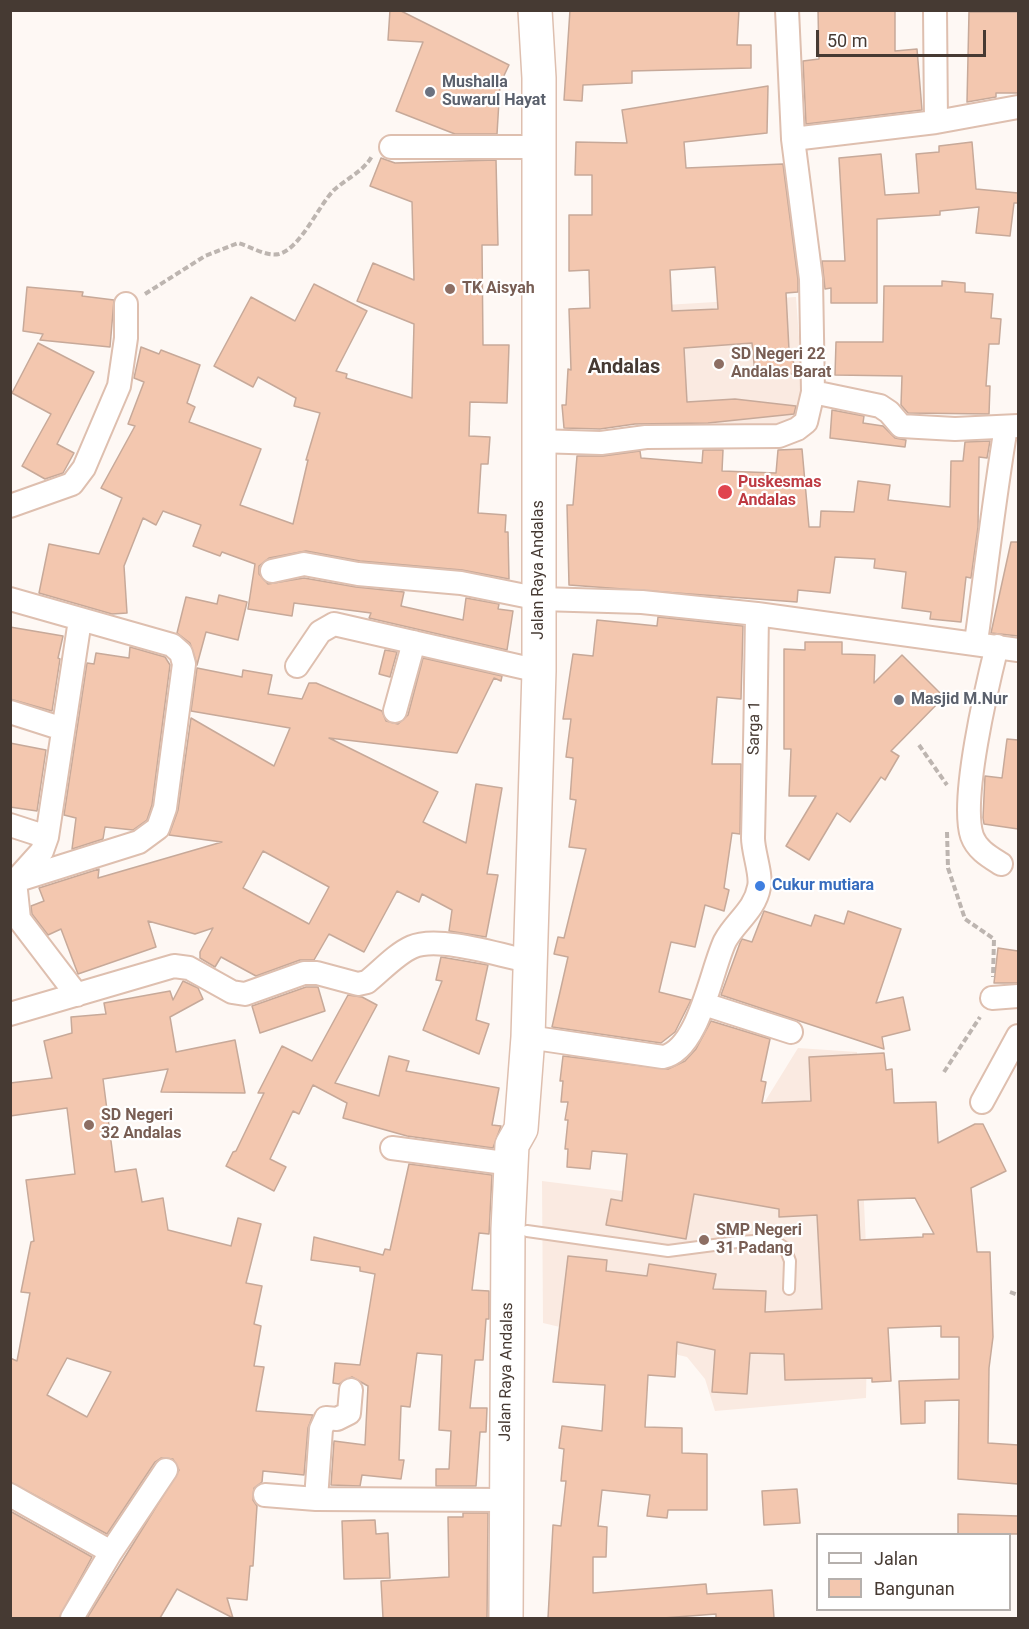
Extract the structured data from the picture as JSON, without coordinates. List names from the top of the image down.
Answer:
{
  "streets": {
    "main road": ["Jalan Raya Andalas"],
    "street": ["Sarga 1"]
  },
  "crossings": [
    ["Jalan Raya Andalas", "Sarga 1"]
  ],
  "districts": ["Andalas"],
  "places": [
    "Mushalla Suwarul Hayat",
    "TK Aisyah",
    "SD Negeri 22 Andalas Barat",
    "Puskesmas Andalas",
    "Masjid M.Nur",
    "Cukur mutiara",
    "SD Negeri 32 Andalas",
    "SMP Negeri 31 Padang"
  ],
  "legend": ["Jalan", "Bangunan"],
  "scale_bar": "50 m"
}
